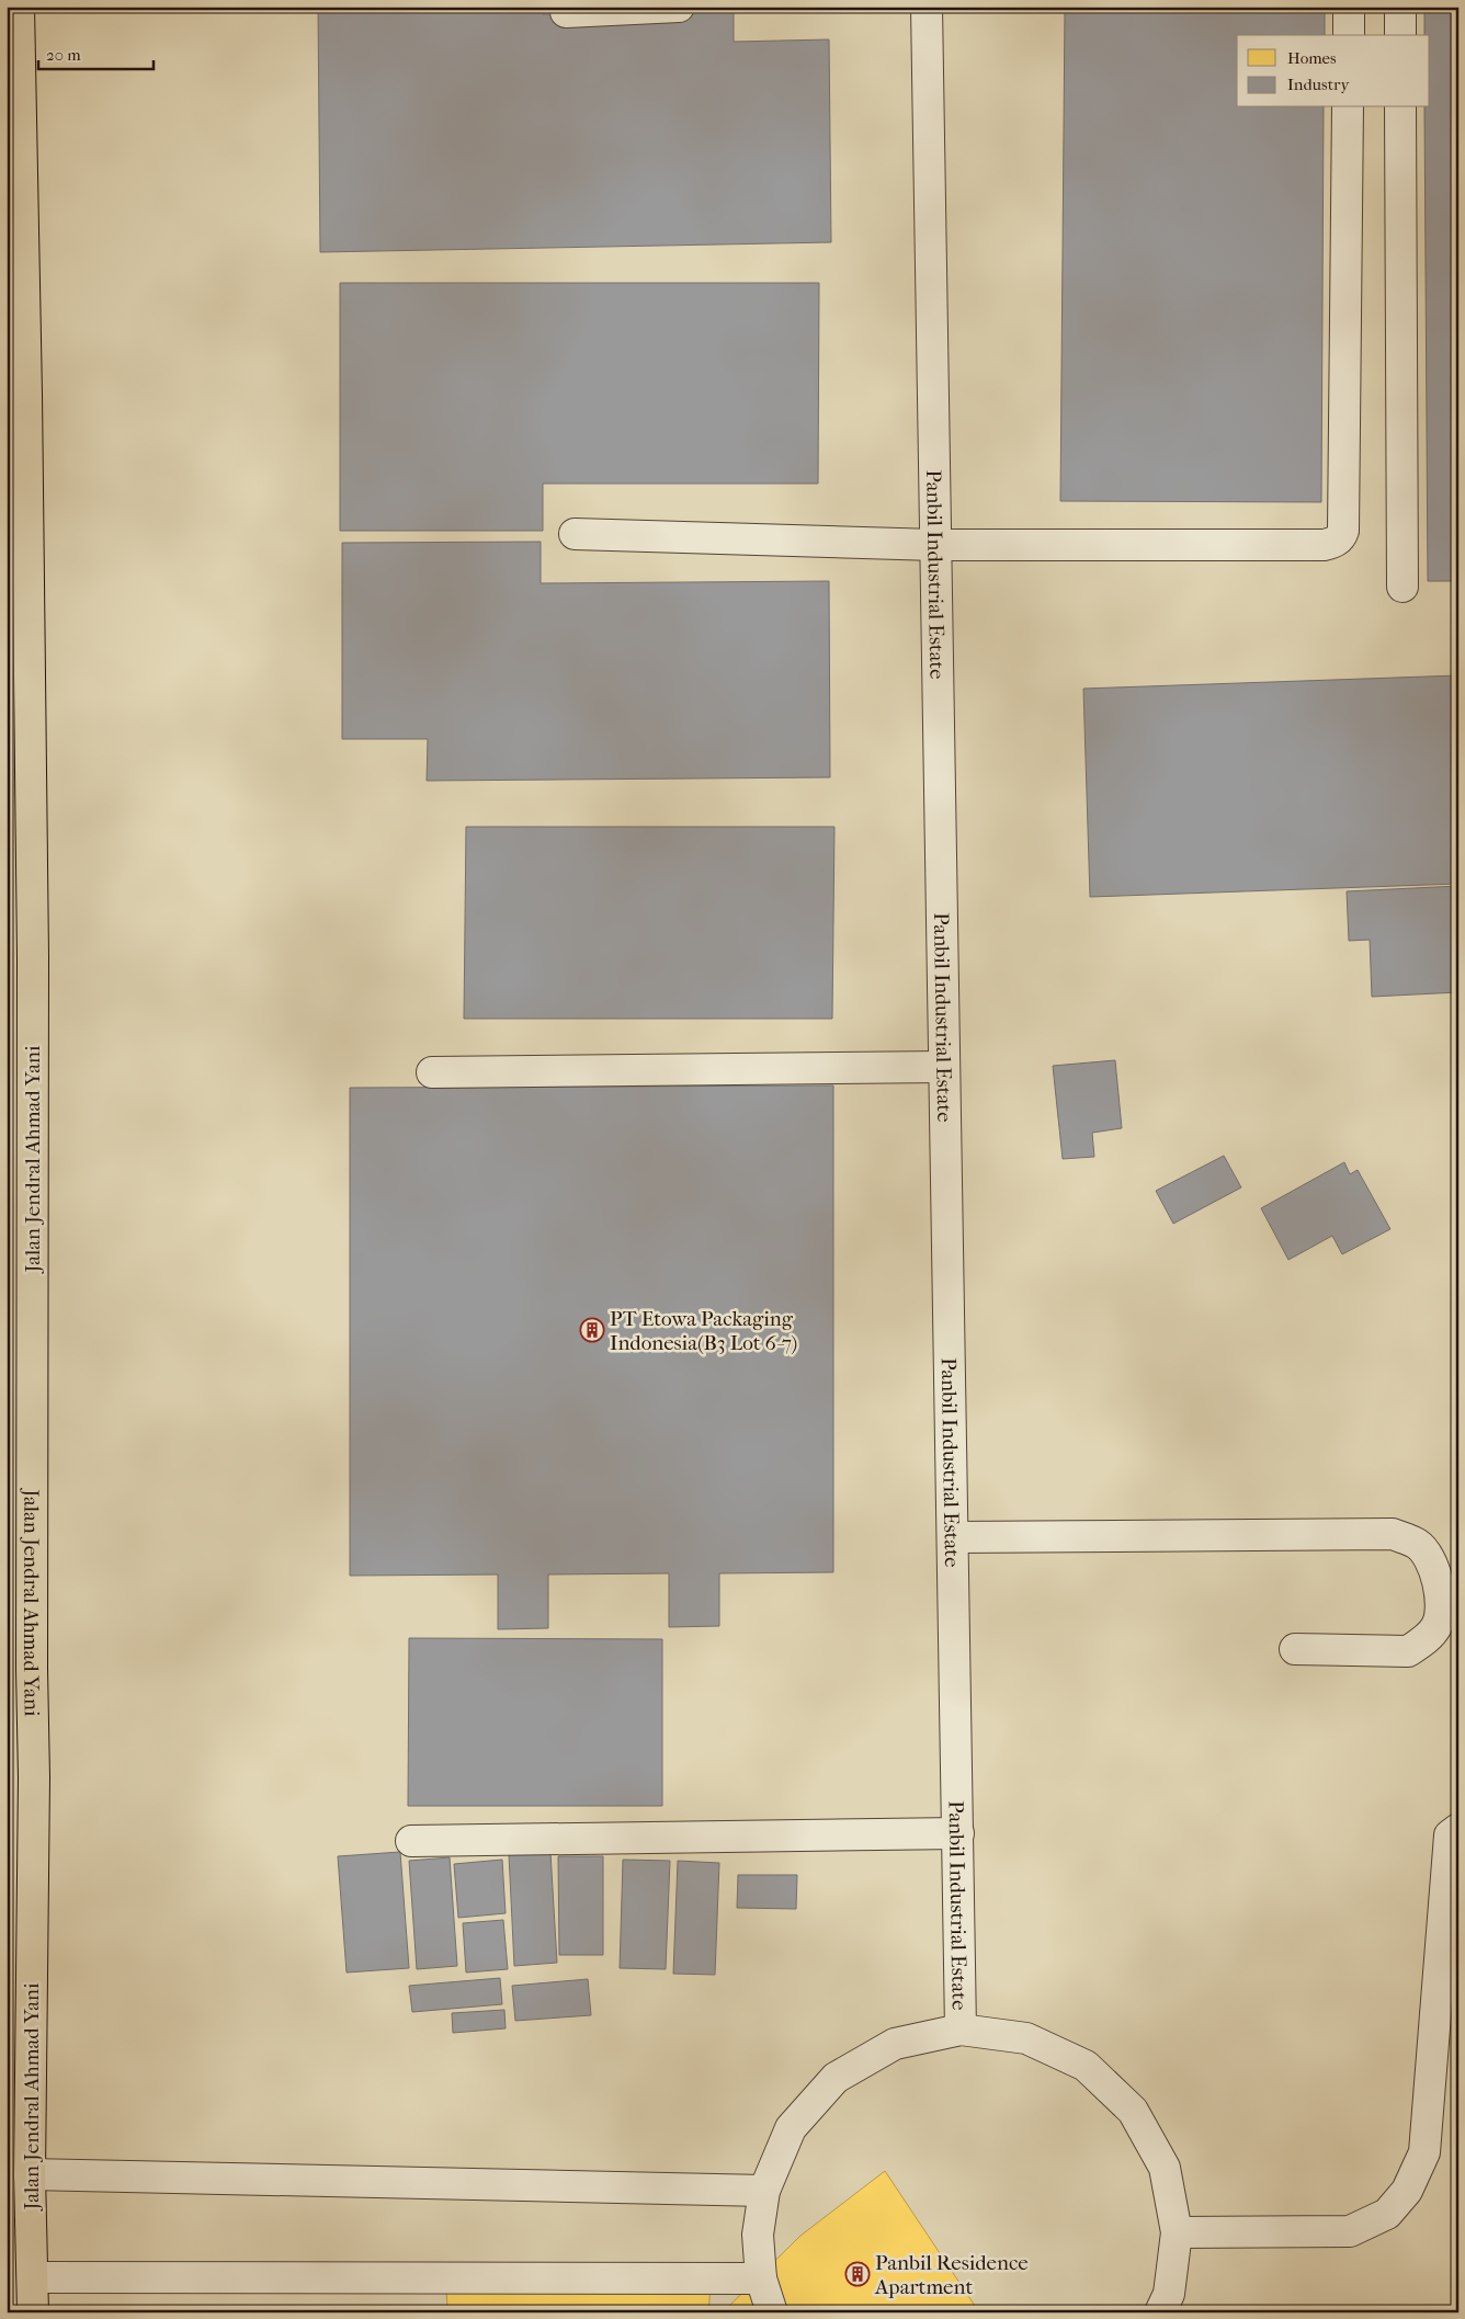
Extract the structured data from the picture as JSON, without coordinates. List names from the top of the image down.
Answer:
{
  "streets": {
    "highway": ["Jalan Jendral Ahmad Yani"],
    "street": ["Panbil Industrial Estate"]
  },
  "places": {
    "building": ["PT Etowa Packaging Indonesia(B3 Lot 6-7)", "Panbil Residence Apartment"]
  },
  "legend": ["Homes", "Industry"],
  "scale_bar": "20 m"
}
